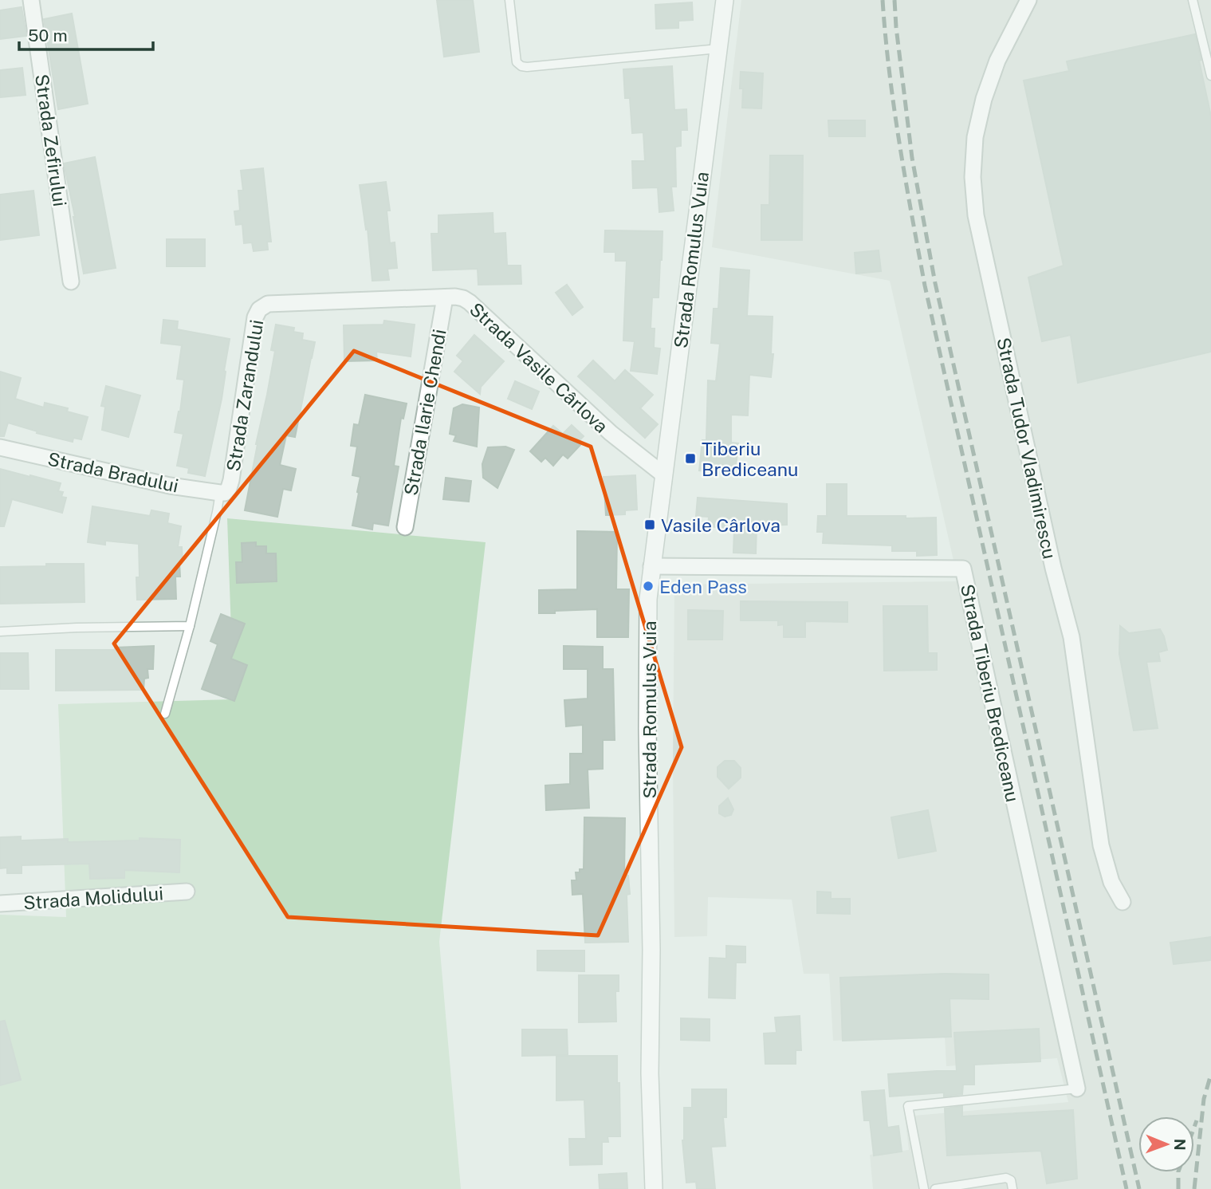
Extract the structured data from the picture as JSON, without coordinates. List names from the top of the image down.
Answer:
{
  "streets": {
    "street": [
      "Strada Zefirului",
      "Strada Romulus Vuia",
      "Strada Vasile Cârlova",
      "Strada Zarandului",
      "Strada Ilarie Chendi",
      "Strada Tudor Vladimirescu",
      "Strada Bradului",
      "Strada Tiberiu Brediceanu",
      "Strada Molidului"
    ]
  },
  "crossings": [
    ["Strada Romulus Vuia", "Strada Vasile Cârlova"],
    ["Strada Romulus Vuia", "Strada Tiberiu Brediceanu"],
    ["Strada Vasile Cârlova", "Strada Zarandului"],
    ["Strada Vasile Cârlova", "Strada Ilarie Chendi"],
    ["Strada Zarandului", "Strada Bradului"]
  ],
  "places": {
    "transit": ["Tiberiu Brediceanu", "Vasile Cârlova"],
    "other": ["Eden Pass"]
  },
  "scale_bar": "50 m",
  "north": "right"
}
